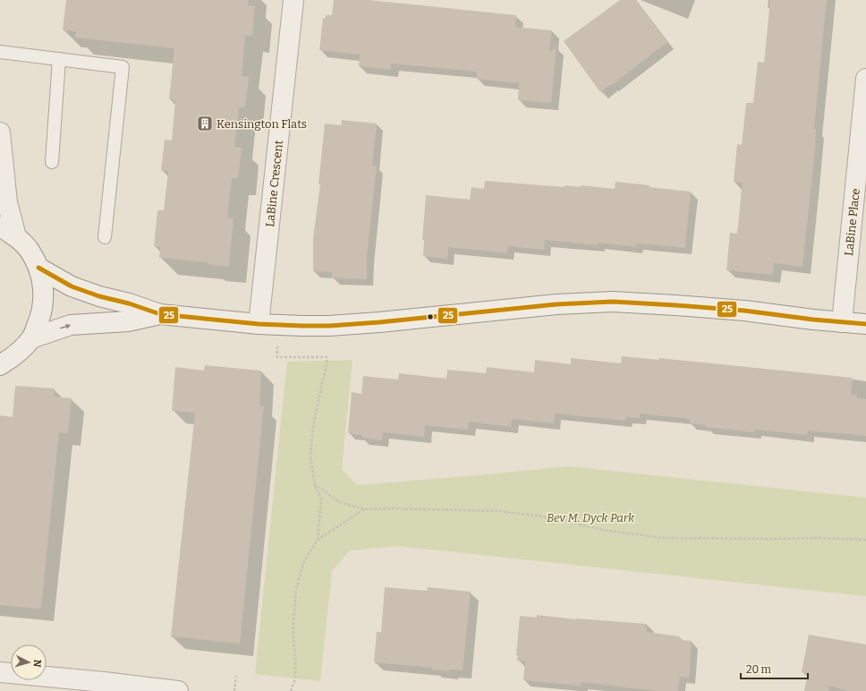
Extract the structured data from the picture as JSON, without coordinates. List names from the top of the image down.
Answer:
{
  "streets": {
    "main road": ["LaBine Crescent", "LaBine Place"]
  },
  "parks": ["Bev M. Dyck Park"],
  "places": {
    "building": ["Kensington Flats"]
  },
  "lines": ["transit line 25"],
  "scale_bar": "20 m",
  "north": "right"
}
